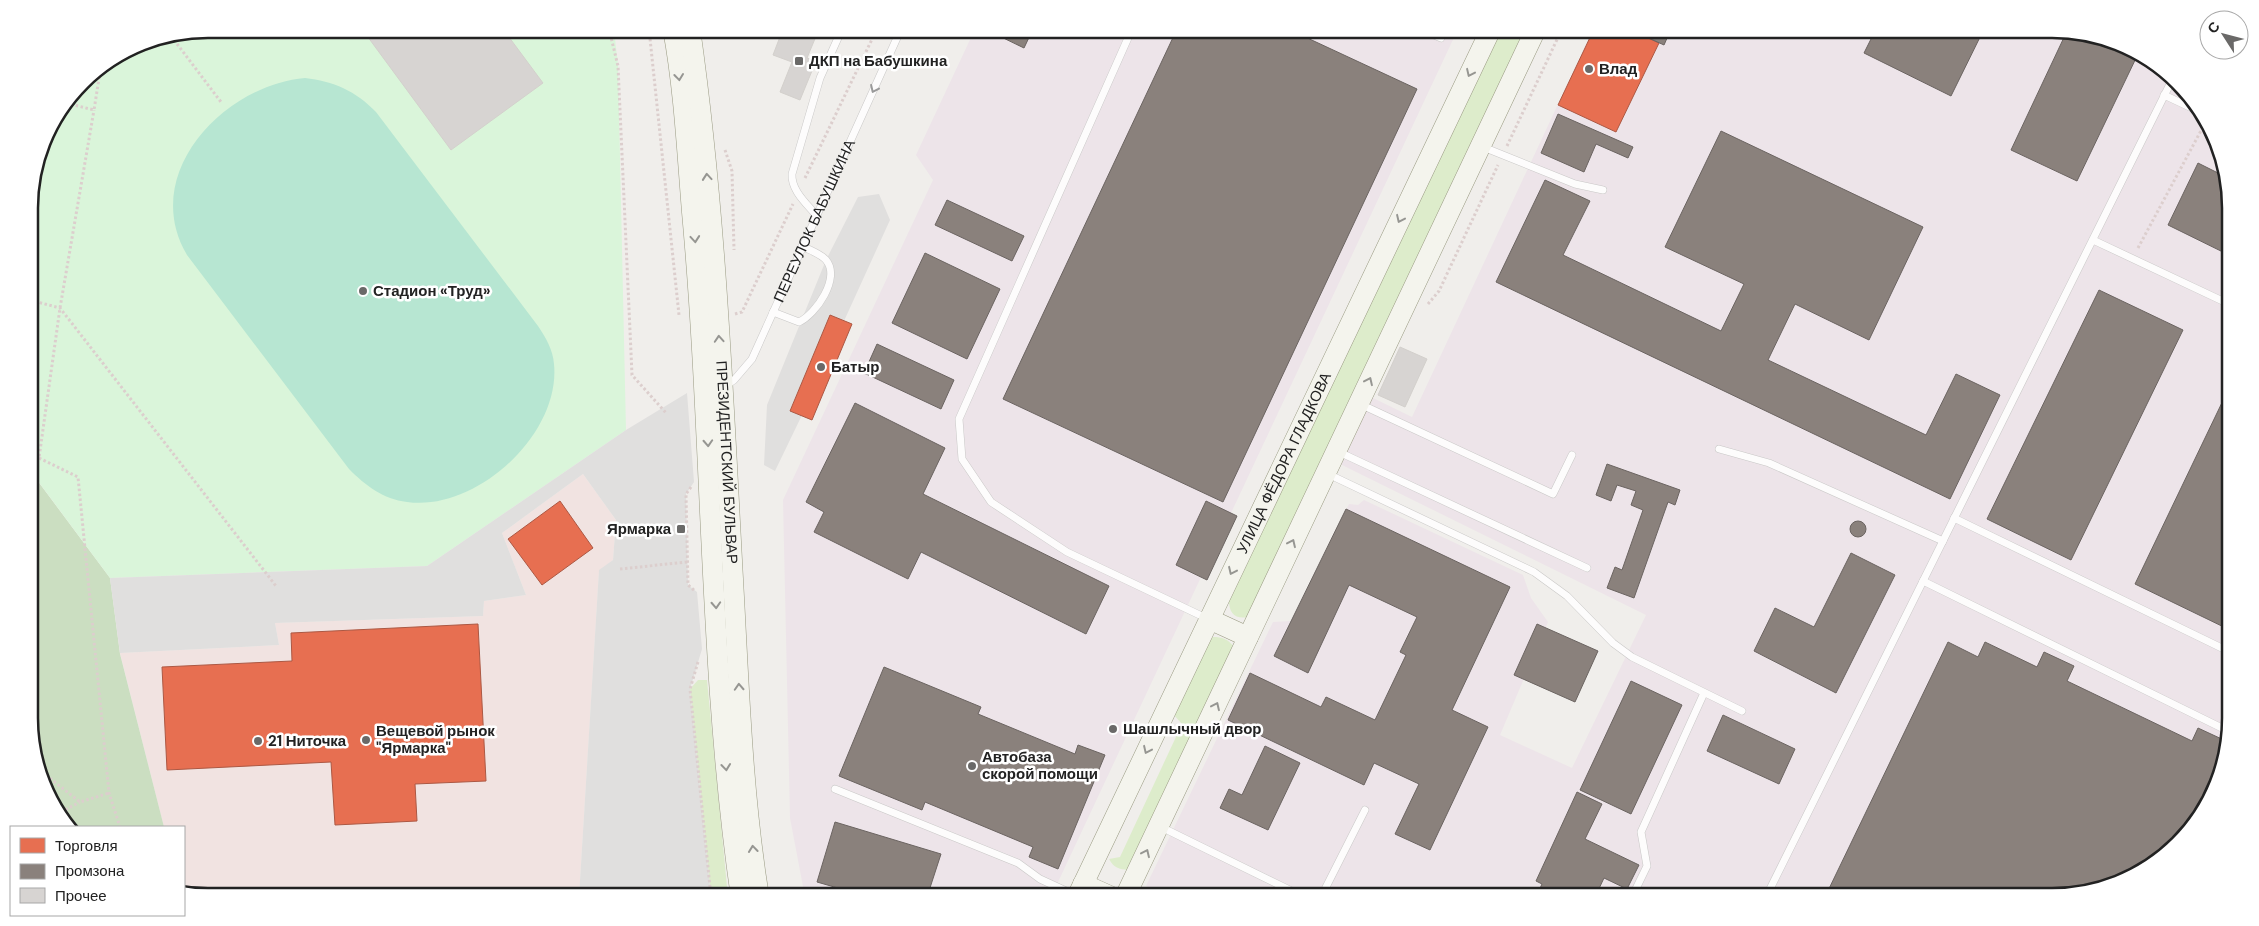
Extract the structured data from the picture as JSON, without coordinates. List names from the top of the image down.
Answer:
{
  "streets": {
    "main road": ["ПРЕЗИДЕНТСКИЙ БУЛЬВАР", "УЛИЦА ФЁДОРА ГЛАДКОВА"],
    "lane": ["ПЕРЕУЛОК БАБУШКИНА"]
  },
  "crossings": [
    ["ПЕРЕУЛОК БАБУШКИНА", "ПРЕЗИДЕНТСКИЙ БУЛЬВАР"]
  ],
  "places": {
    "transit": ["ДКП на Бабушкина", "Ярмарка"],
    "other": [
      "Влад",
      "Стадион «Труд»",
      "Батыр",
      "Шашлычный двор",
      "Вещевой рынок \"Ярмарка\"",
      "21 Ниточка",
      "Автобаза скорой помощи"
    ]
  },
  "legend": ["Торговля", "Промзона", "Прочее"],
  "north": "top left"
}
